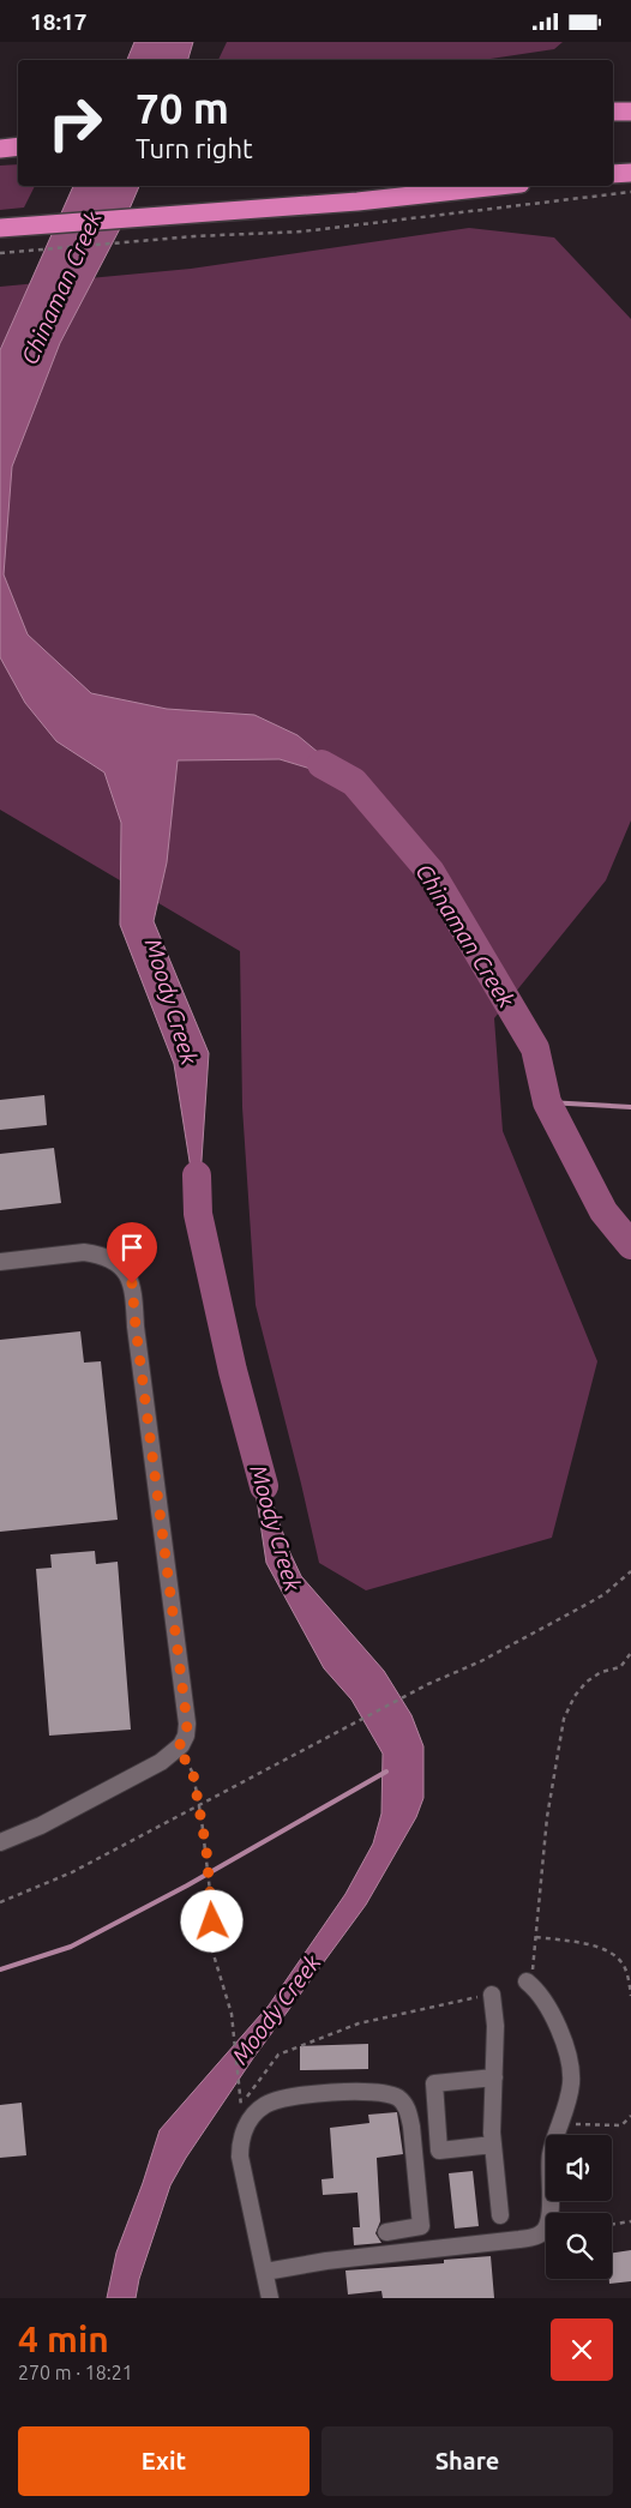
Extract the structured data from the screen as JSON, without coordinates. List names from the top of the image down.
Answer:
{
  "water": ["Chinaman Creek", "Moody Creek"],
  "page": {
    "status": "18:17",
    "turn": ["70 m", "Turn right"],
    "heading": ["4 min", "270 m · 18:21"],
    "buttons": ["Exit", "Share"]
  }
}
